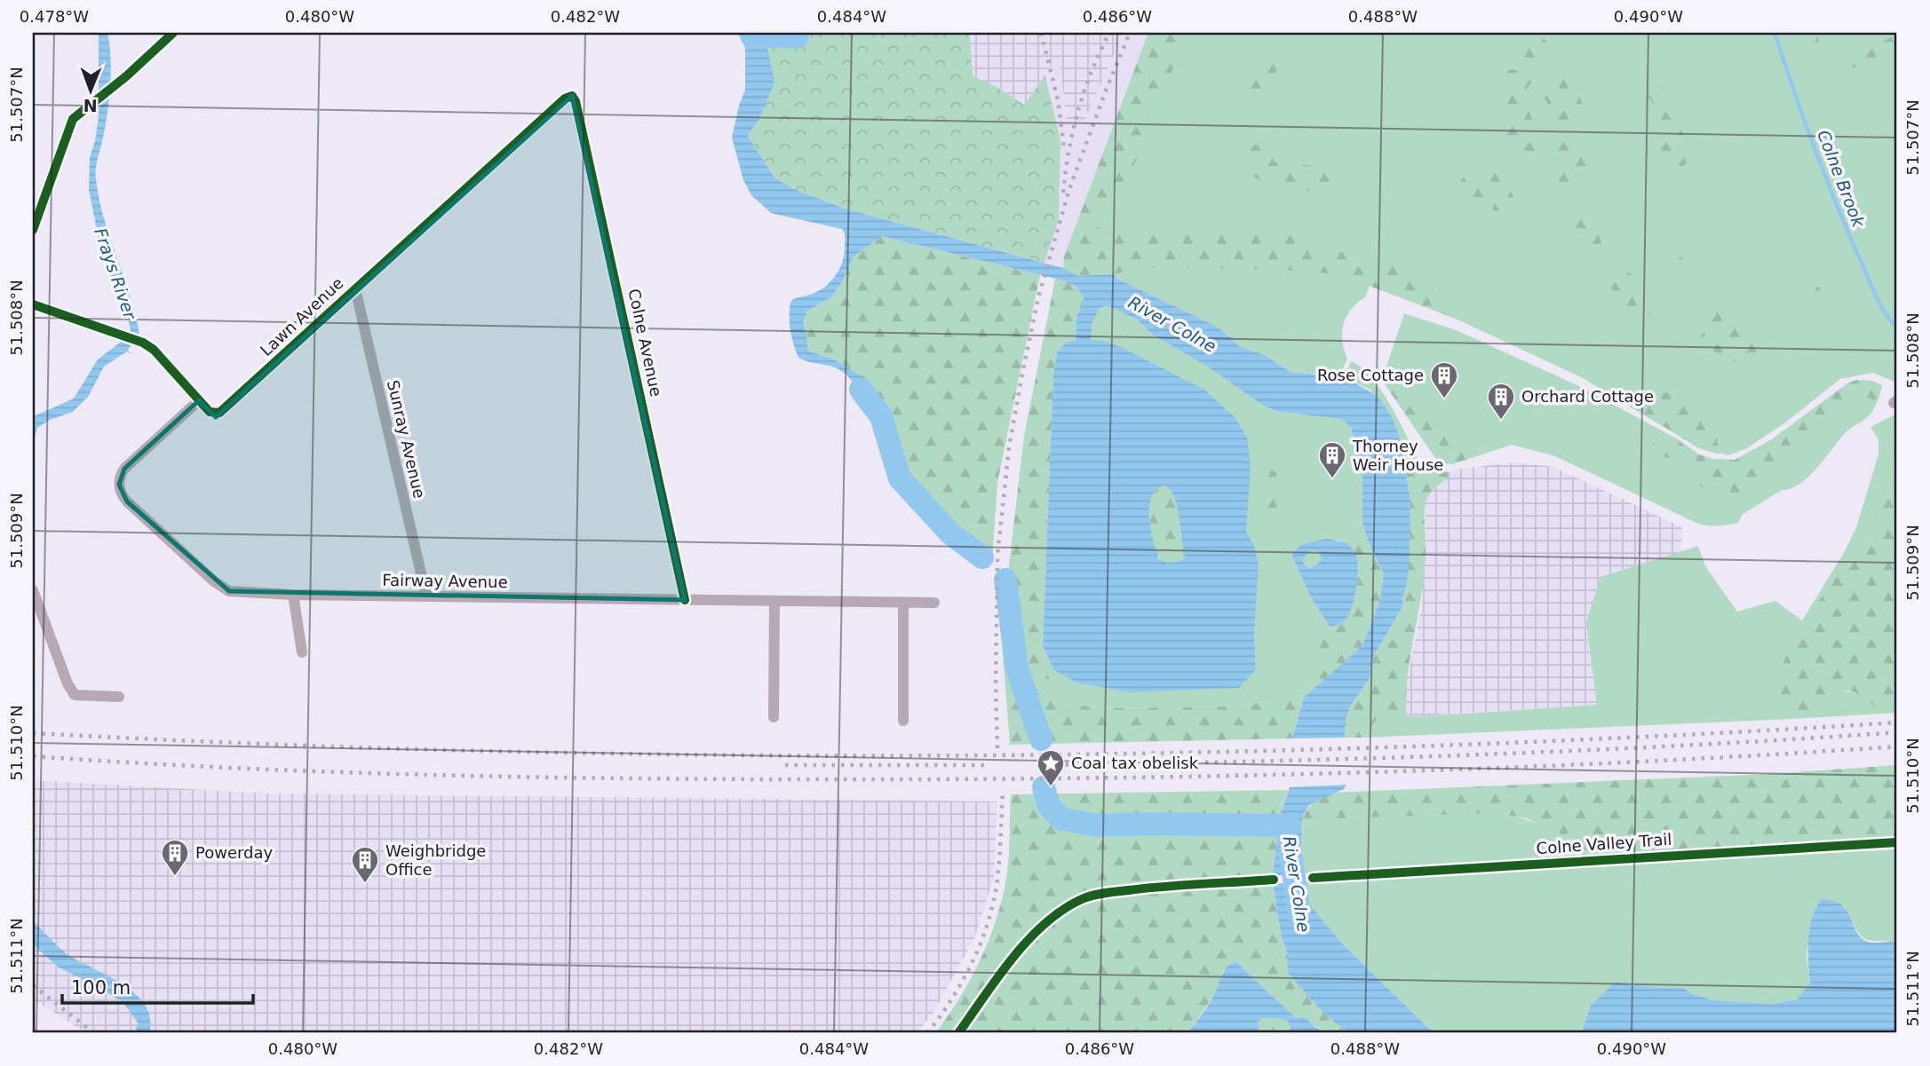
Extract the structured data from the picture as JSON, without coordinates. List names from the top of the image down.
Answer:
{
  "streets": {
    "street": [
      "Lawn Avenue",
      "Colne Avenue",
      "Sunray Avenue",
      "Fairway Avenue"
    ],
    "cycle path": ["Colne Valley Trail"]
  },
  "crossings": [
    ["Lawn Avenue", "Colne Avenue"],
    ["Lawn Avenue", "Sunray Avenue"],
    ["Lawn Avenue", "Fairway Avenue"],
    ["Colne Avenue", "Fairway Avenue"],
    ["Sunray Avenue", "Fairway Avenue"]
  ],
  "water": ["Colne Brook", "Frays River", "River Colne"],
  "places": {
    "building": [
      "Rose Cottage",
      "Orchard Cottage",
      "Thorney Weir House",
      "Powerday",
      "Weighbridge Office"
    ],
    "place": ["Coal tax obelisk"]
  },
  "scale_bar": "100 m",
  "north": "bottom",
  "coordinates": [
    "0.478°W",
    "0.480°W",
    "0.482°W",
    "0.484°W",
    "0.486°W",
    "0.488°W",
    "0.490°W",
    "51.507°N",
    "51.508°N",
    "51.509°N",
    "51.510°N",
    "51.511°N"
  ]
}
